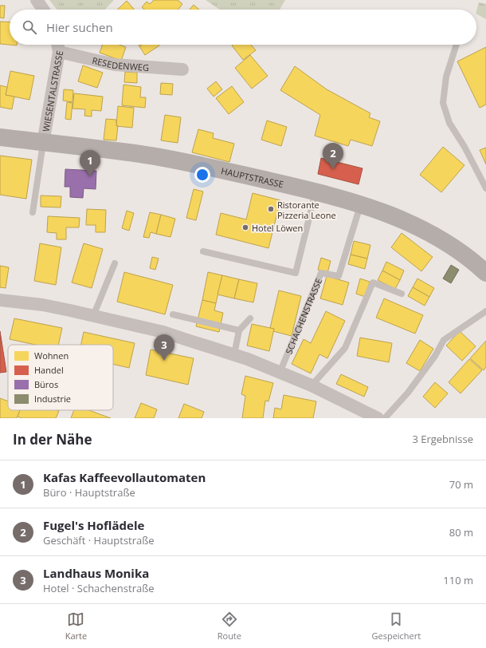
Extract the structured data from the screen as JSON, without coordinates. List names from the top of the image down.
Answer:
{
  "streets": {
    "main road": ["HAUPTSTRASSE"],
    "street": ["RESEDENWEG", "WIESENTALSTRASSE"],
    "lane": ["SCHACHENSTRASSE"]
  },
  "crossings": [
    ["RESEDENWEG", "WIESENTALSTRASSE"],
    ["WIESENTALSTRASSE", "HAUPTSTRASSE"],
    ["HAUPTSTRASSE", "SCHACHENSTRASSE"]
  ],
  "places": ["Ristorante Pizzeria Leone", "Hotel Löwen"],
  "legend": [
    "Wohnen",
    "Handel",
    "Büros",
    "Industrie"
  ],
  "page": {
    "search": "Hier suchen",
    "pins": ["2", "1", "3"],
    "heading": ["In der Nähe", "3 Ergebnisse"],
    "list": [
      {
        "mark": "1",
        "name": "Kafas Kaffeevollautomaten",
        "note": "Büro · Hauptstraße",
        "value": "70 m"
      },
      {
        "mark": "2",
        "name": "Fugel's Hoflädele",
        "note": "Geschäft · Hauptstraße",
        "value": "80 m"
      },
      {
        "mark": "3",
        "name": "Landhaus Monika",
        "note": "Hotel · Schachenstraße",
        "value": "110 m"
      }
    ],
    "nav": ["Karte", "Route", "Gespeichert"]
  }
}
